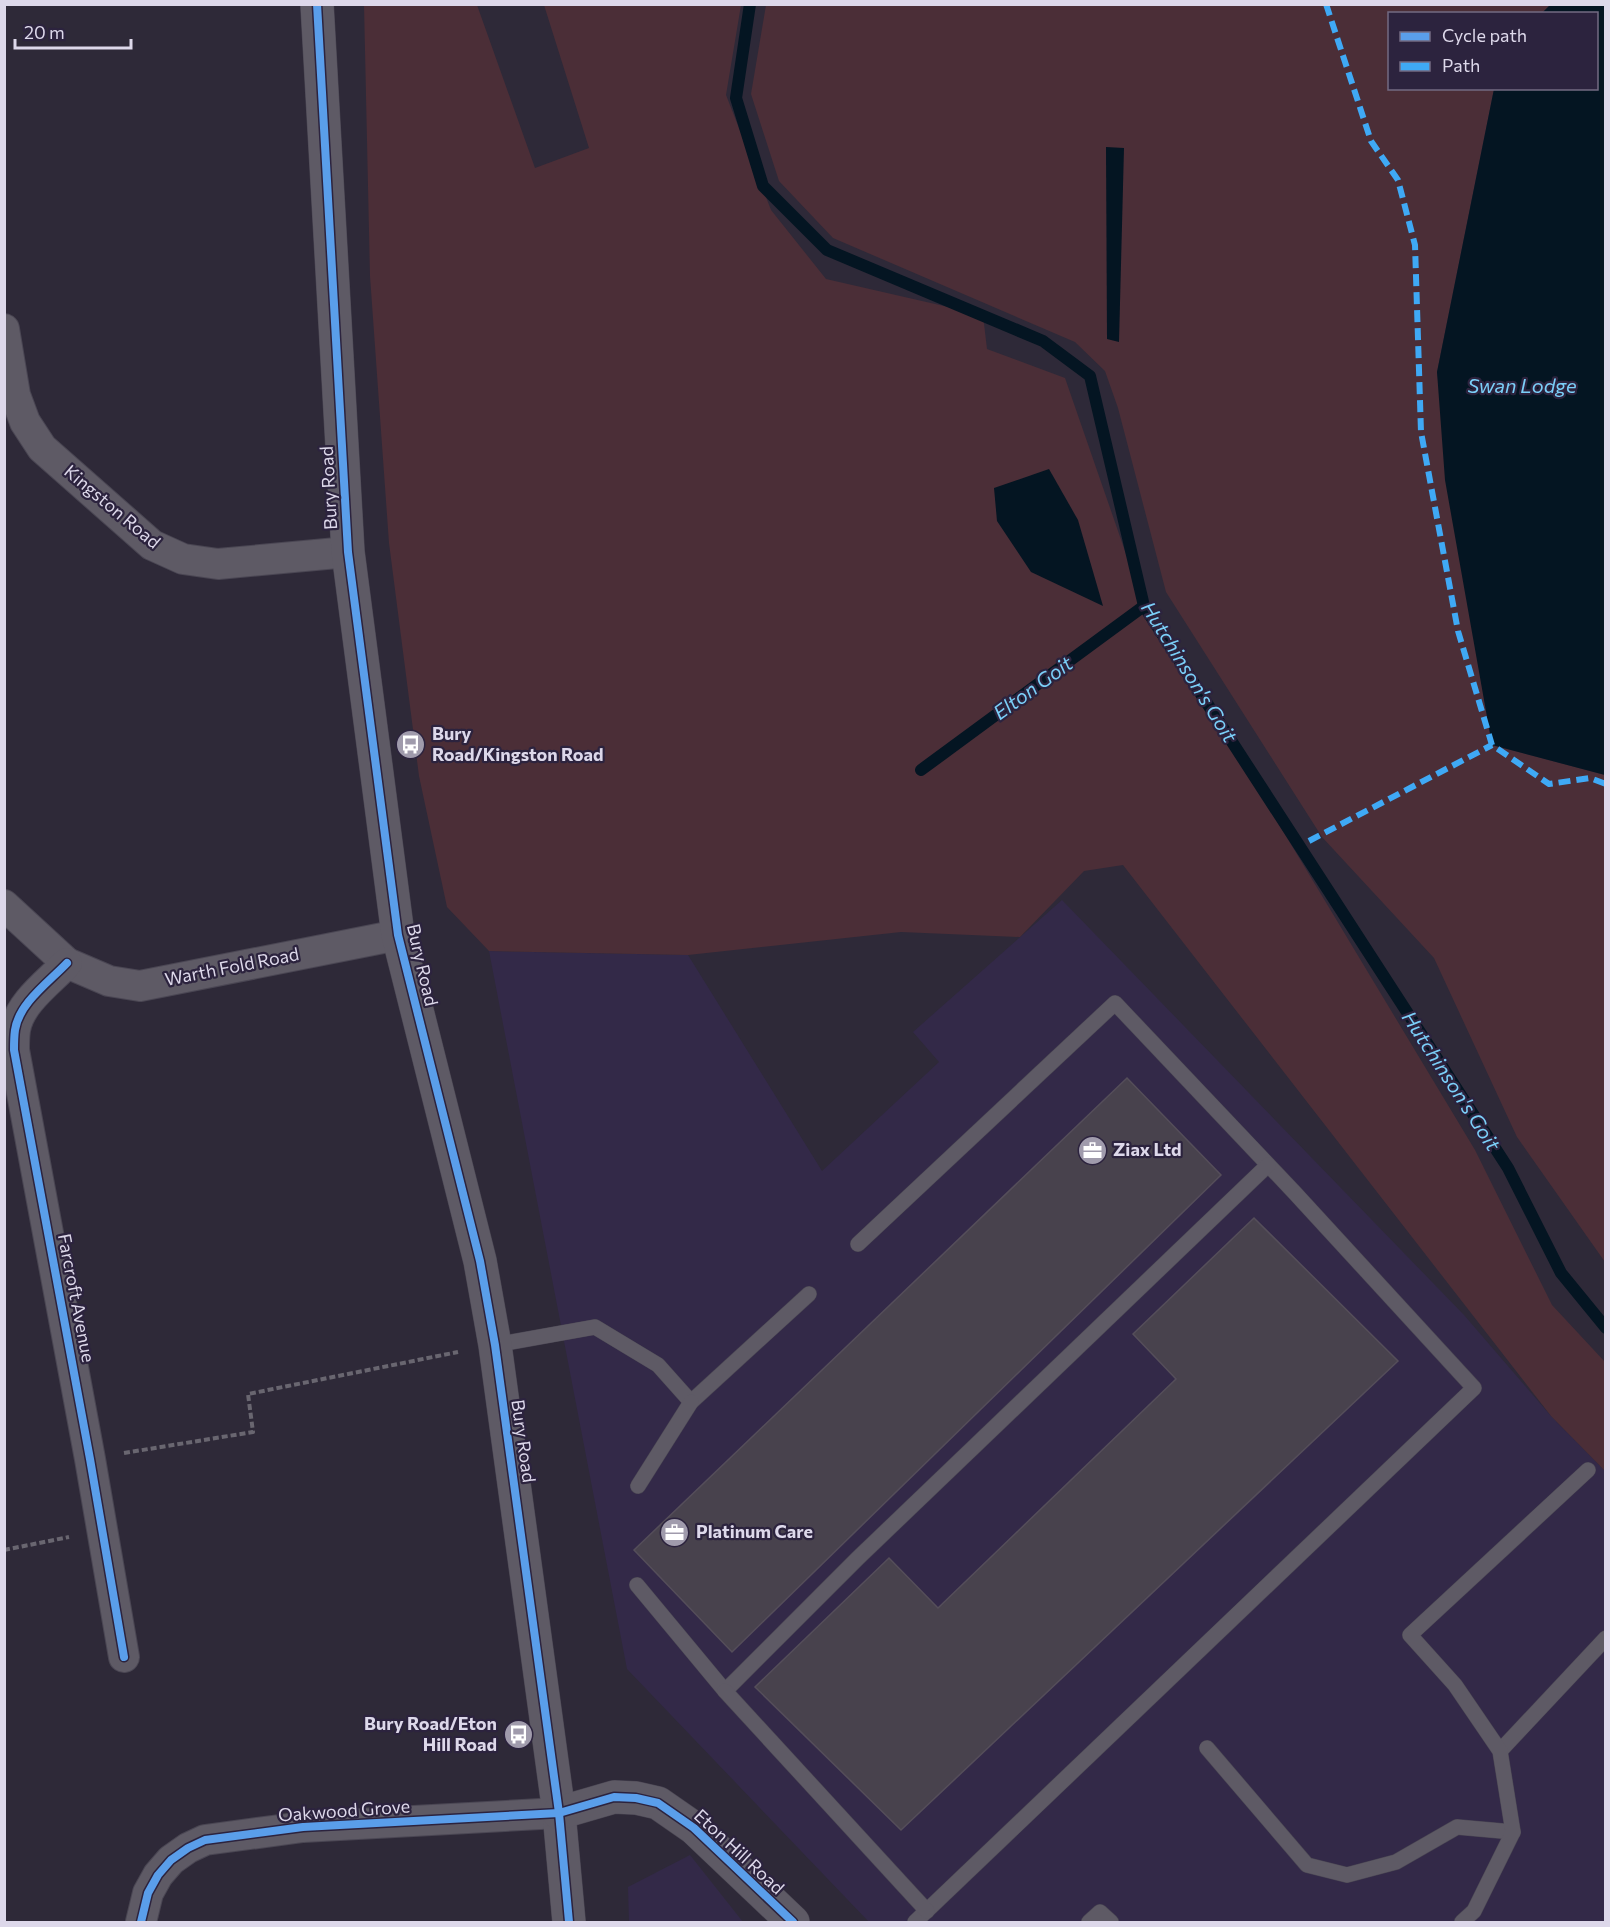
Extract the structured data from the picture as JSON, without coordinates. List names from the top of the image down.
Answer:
{
  "streets": {
    "street": [
      "Bury Road",
      "Kingston Road",
      "Warth Fold Road",
      "Farcroft Avenue",
      "Oakwood Grove",
      "Eton Hill Road"
    ]
  },
  "crossings": [
    ["Bury Road", "Kingston Road"],
    ["Bury Road", "Warth Fold Road"],
    ["Bury Road", "Oakwood Grove"],
    ["Bury Road", "Eton Hill Road"],
    ["Warth Fold Road", "Farcroft Avenue"],
    ["Oakwood Grove", "Eton Hill Road"]
  ],
  "water": ["Swan Lodge", "Hutchinson's Goit", "Elton Goit"],
  "places": {
    "bus stop": ["Bury Road/Kingston Road", "Bury Road/Eton Hill Road"],
    "office": ["Ziax Ltd", "Platinum Care"]
  },
  "legend": ["Cycle path", "Path"],
  "scale_bar": "20 m"
}
